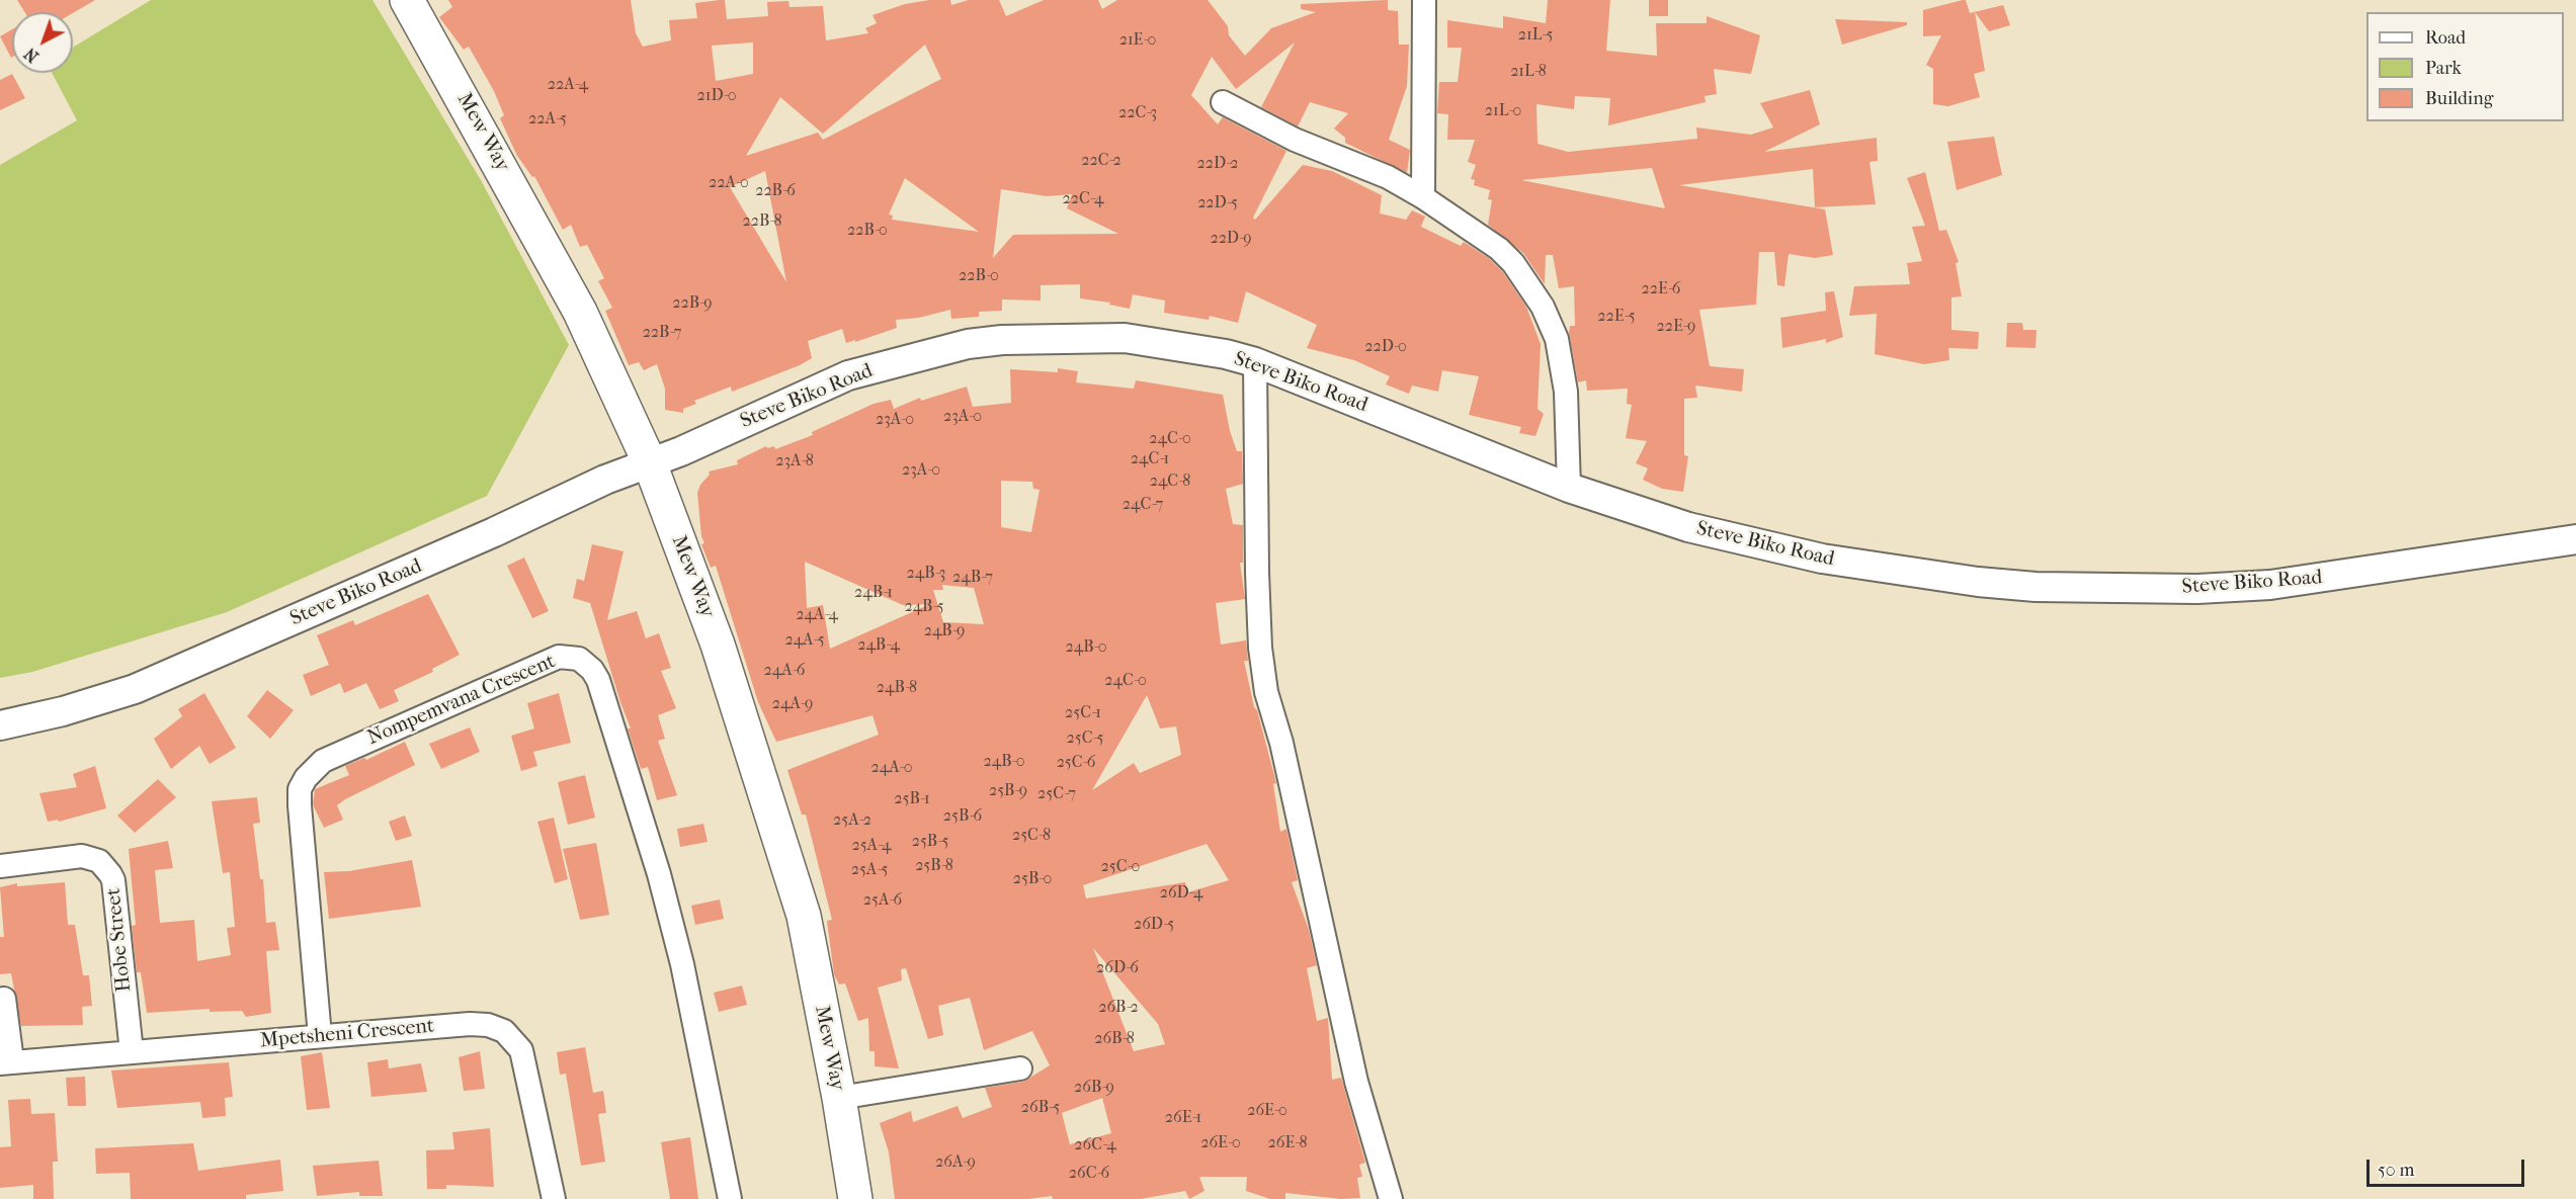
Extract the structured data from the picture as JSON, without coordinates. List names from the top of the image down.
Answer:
{
  "streets": {
    "main road": ["Mew Way"],
    "street": [
      "Steve Biko Road",
      "Nompemvana Crescent",
      "Hobe Street",
      "Mpetsheni Crescent"
    ]
  },
  "crossings": [
    ["Mew Way", "Steve Biko Road"],
    ["Nompemvana Crescent", "Mpetsheni Crescent"],
    ["Hobe Street", "Mpetsheni Crescent"]
  ],
  "house_numbers": [
    "21L-5",
    "21E-0",
    "21L-8",
    "22A-4",
    "21D-0",
    "21L-0",
    "22C-3",
    "22A-5",
    "22C-2",
    "22D-2",
    "22A-0",
    "22B-6",
    "22C-4",
    "22D-5",
    "22B-8",
    "22B-0",
    "22D-9",
    "22B-0",
    "22E-6",
    "22B-9",
    "22E-5",
    "22E-9",
    "22B-7",
    "22D-0",
    "23A-0",
    "23A-0",
    "24C-0",
    "24C-1",
    "23A-8",
    "23A-0",
    "24C-8",
    "24C-7",
    "24B-3",
    "24B-7",
    "24B-1",
    "24B-5",
    "24A-4",
    "24B-9",
    "24A-5",
    "24B-4",
    "24B-0",
    "24A-6",
    "24C-0",
    "24B-8",
    "24A-9",
    "25C-1",
    "25C-5",
    "24B-0",
    "25C-6",
    "24A-0",
    "25B-9",
    "25C-7",
    "25B-1",
    "25B-6",
    "25A-2",
    "25C-8",
    "25B-5",
    "25A-4",
    "25B-8",
    "25C-0",
    "25A-5",
    "25B-0",
    "26D-4",
    "25A-6",
    "26D-5",
    "26D-6",
    "26B-2",
    "26B-8",
    "26B-9",
    "26B-5",
    "26E-0",
    "26E-1",
    "26E-0",
    "26E-8",
    "26C-4",
    "26A-9",
    "26C-6"
  ],
  "legend": ["Road", "Park", "Building"],
  "scale_bar": "50 m",
  "north": "bottom left"
}
